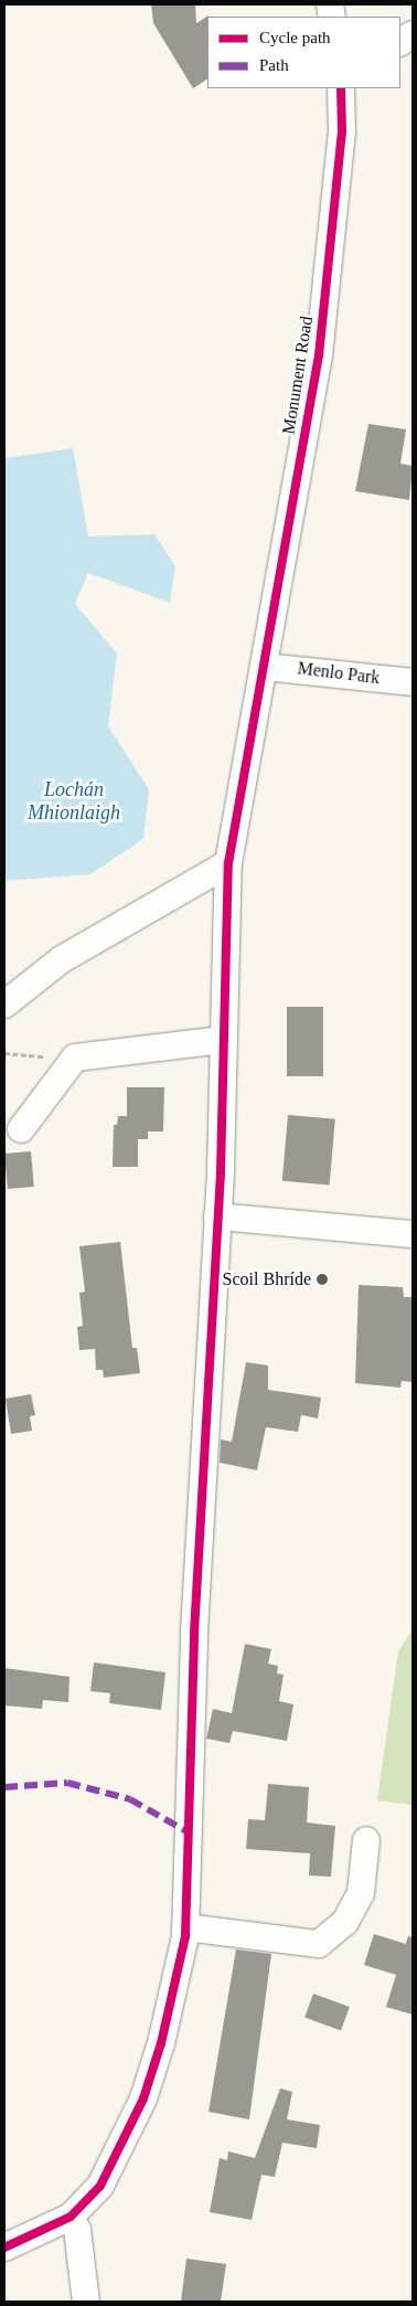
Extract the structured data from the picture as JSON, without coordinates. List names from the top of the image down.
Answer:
{
  "streets": {
    "street": ["Monument Road", "Menlo Park"]
  },
  "crossings": [
    ["Monument Road", "Menlo Park"]
  ],
  "water": ["Lochán Mhionlaigh"],
  "places": ["Scoil Bhríde"],
  "legend": ["Cycle path", "Path"]
}
